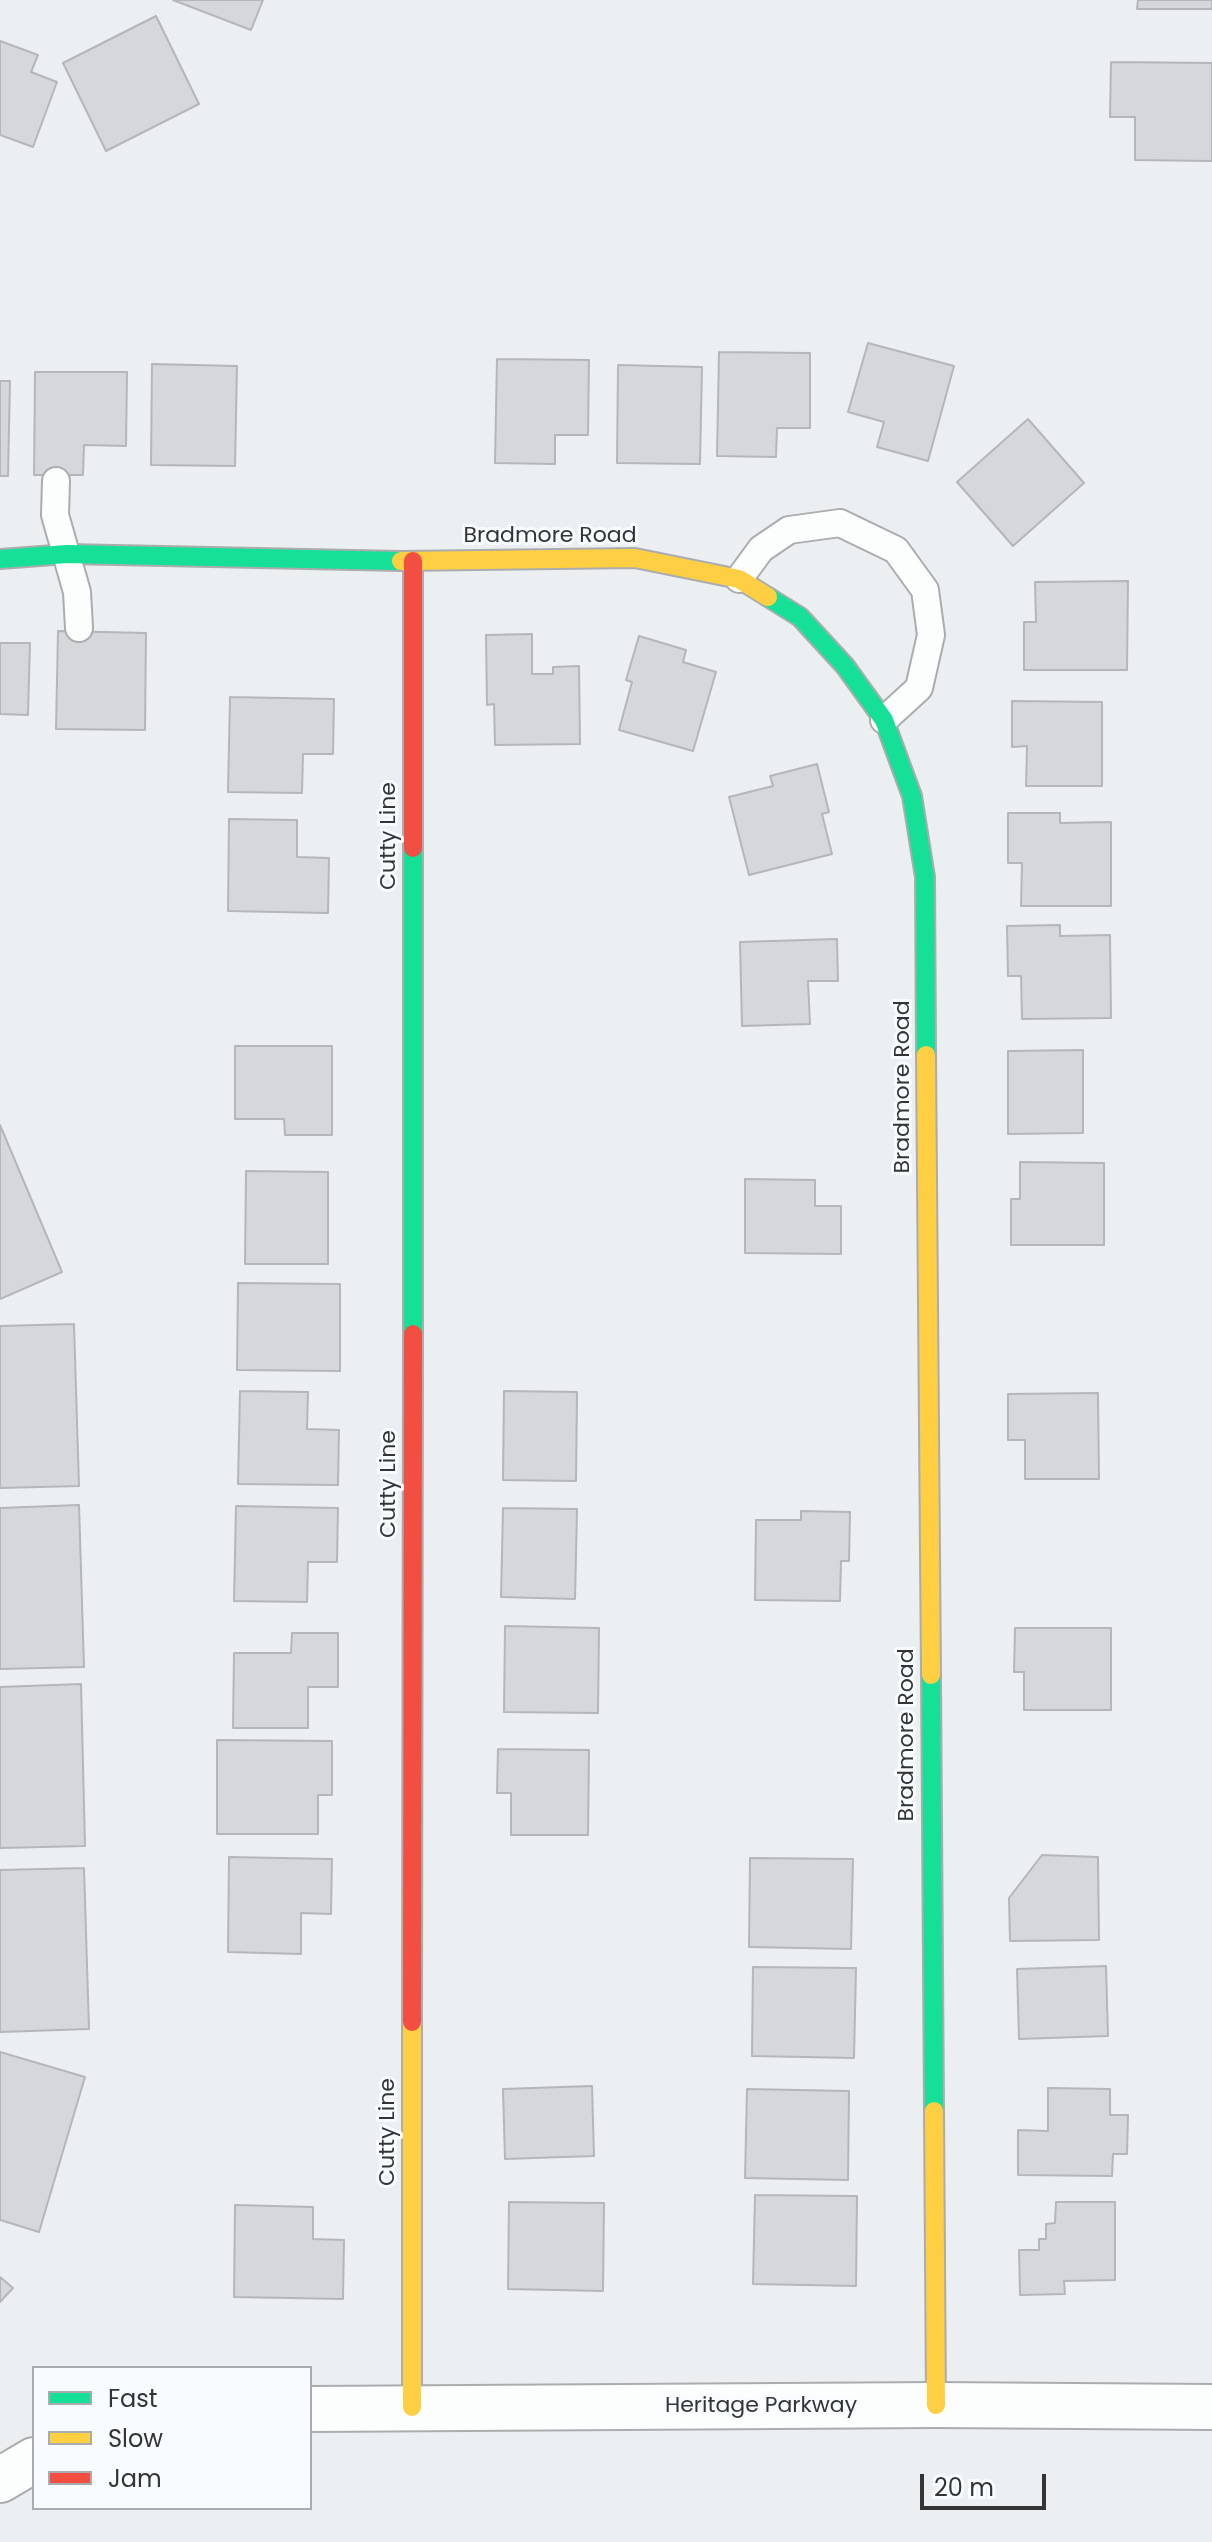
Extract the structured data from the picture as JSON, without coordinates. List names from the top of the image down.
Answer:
{
  "streets": {
    "street": ["Bradmore Road", "Cutty Line", "Heritage Parkway"]
  },
  "crossings": [
    ["Bradmore Road", "Cutty Line"],
    ["Bradmore Road", "Heritage Parkway"],
    ["Cutty Line", "Heritage Parkway"]
  ],
  "legend": ["Fast", "Slow", "Jam"],
  "scale_bar": "20 m"
}
